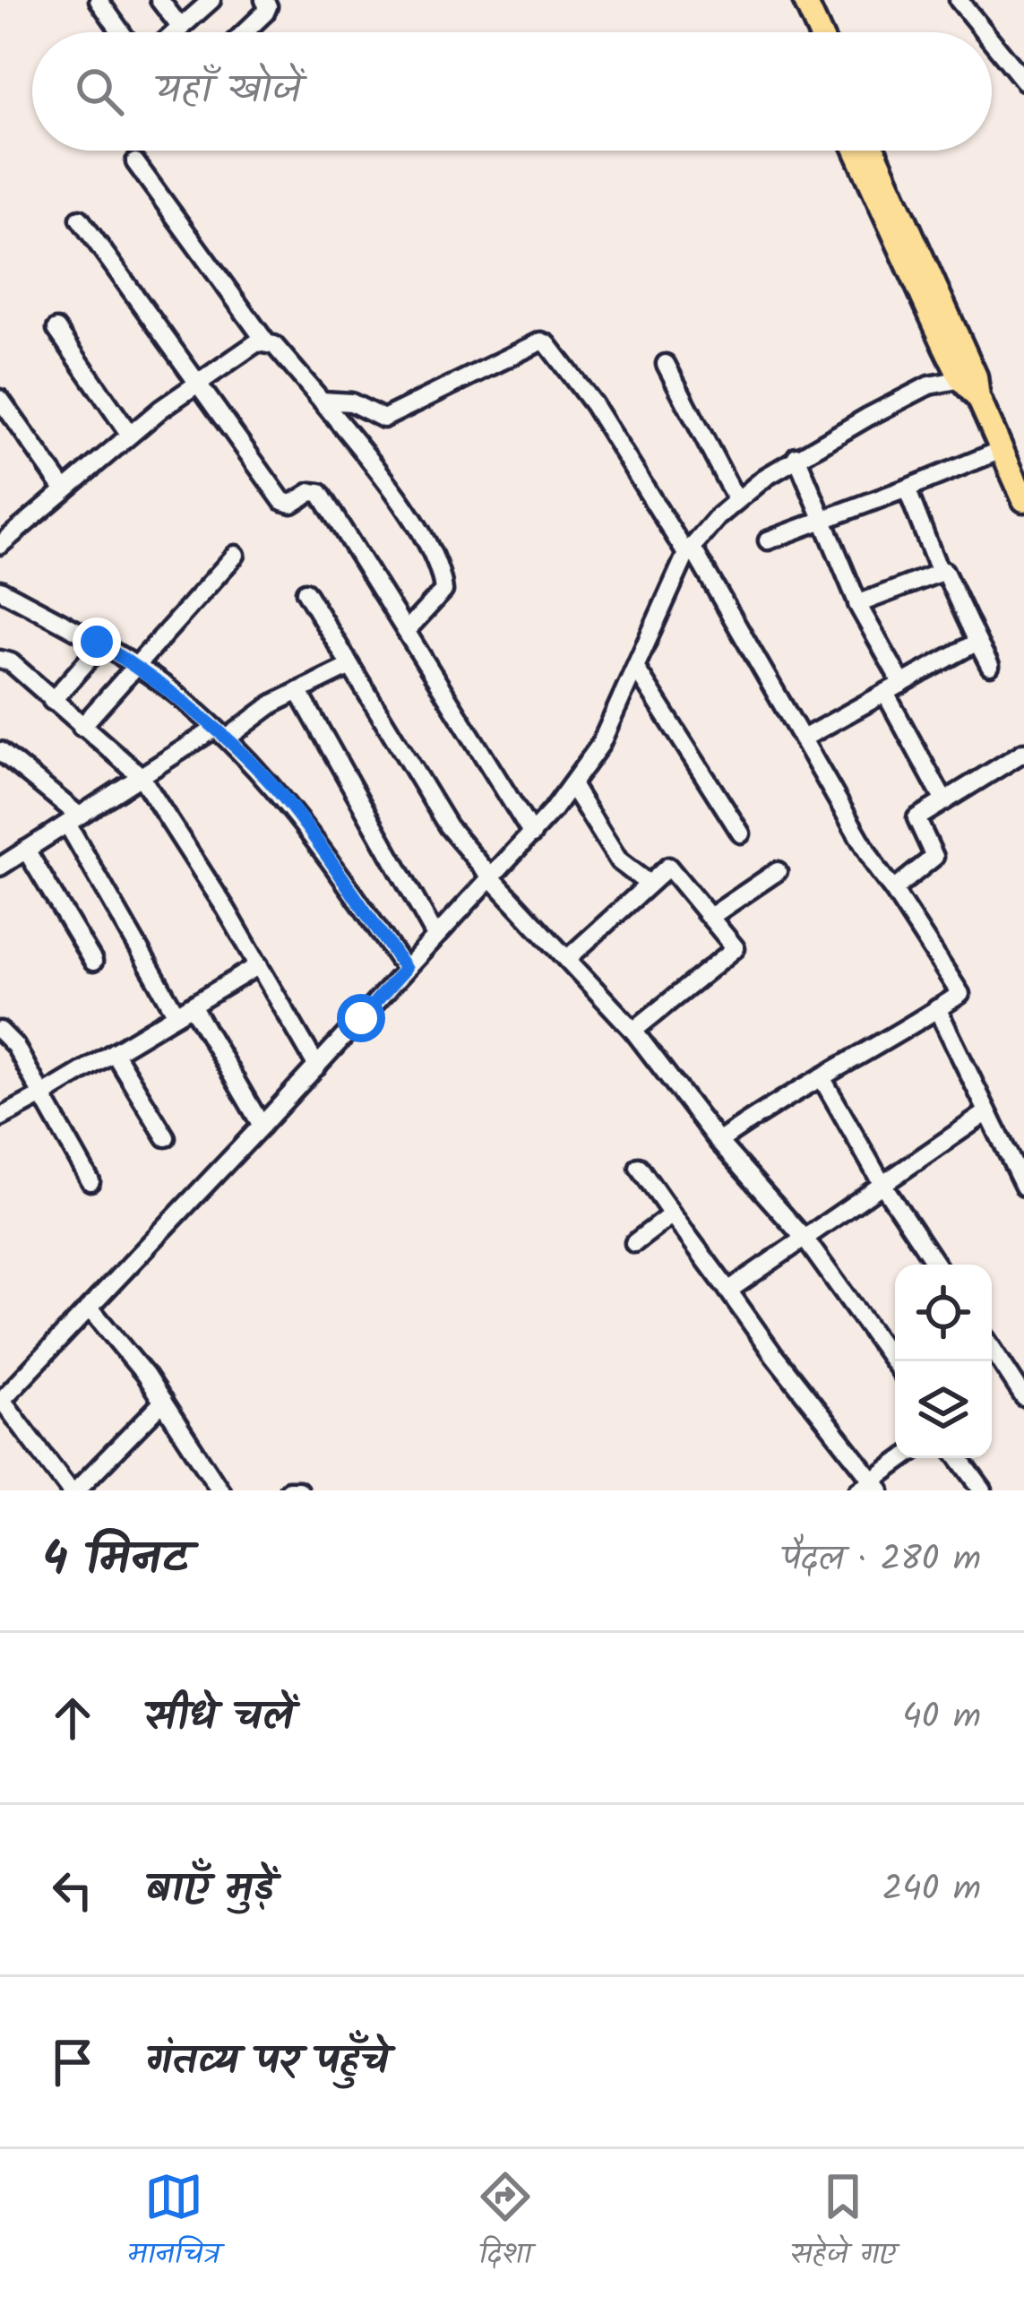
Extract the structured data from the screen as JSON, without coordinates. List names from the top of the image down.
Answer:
{
  "page": {
    "search": "यहाँ खोजें",
    "heading": ["4 मिनट", "पैदल · 280 m"],
    "list": [
      ["सीधे चलें", "40 m"],
      ["बाएँ मुड़ें", "240 m"],
      "गंतव्य पर पहुँचे"
    ],
    "nav": ["मानचित्र", "दिशा", "सहेजे गए"]
  }
}
